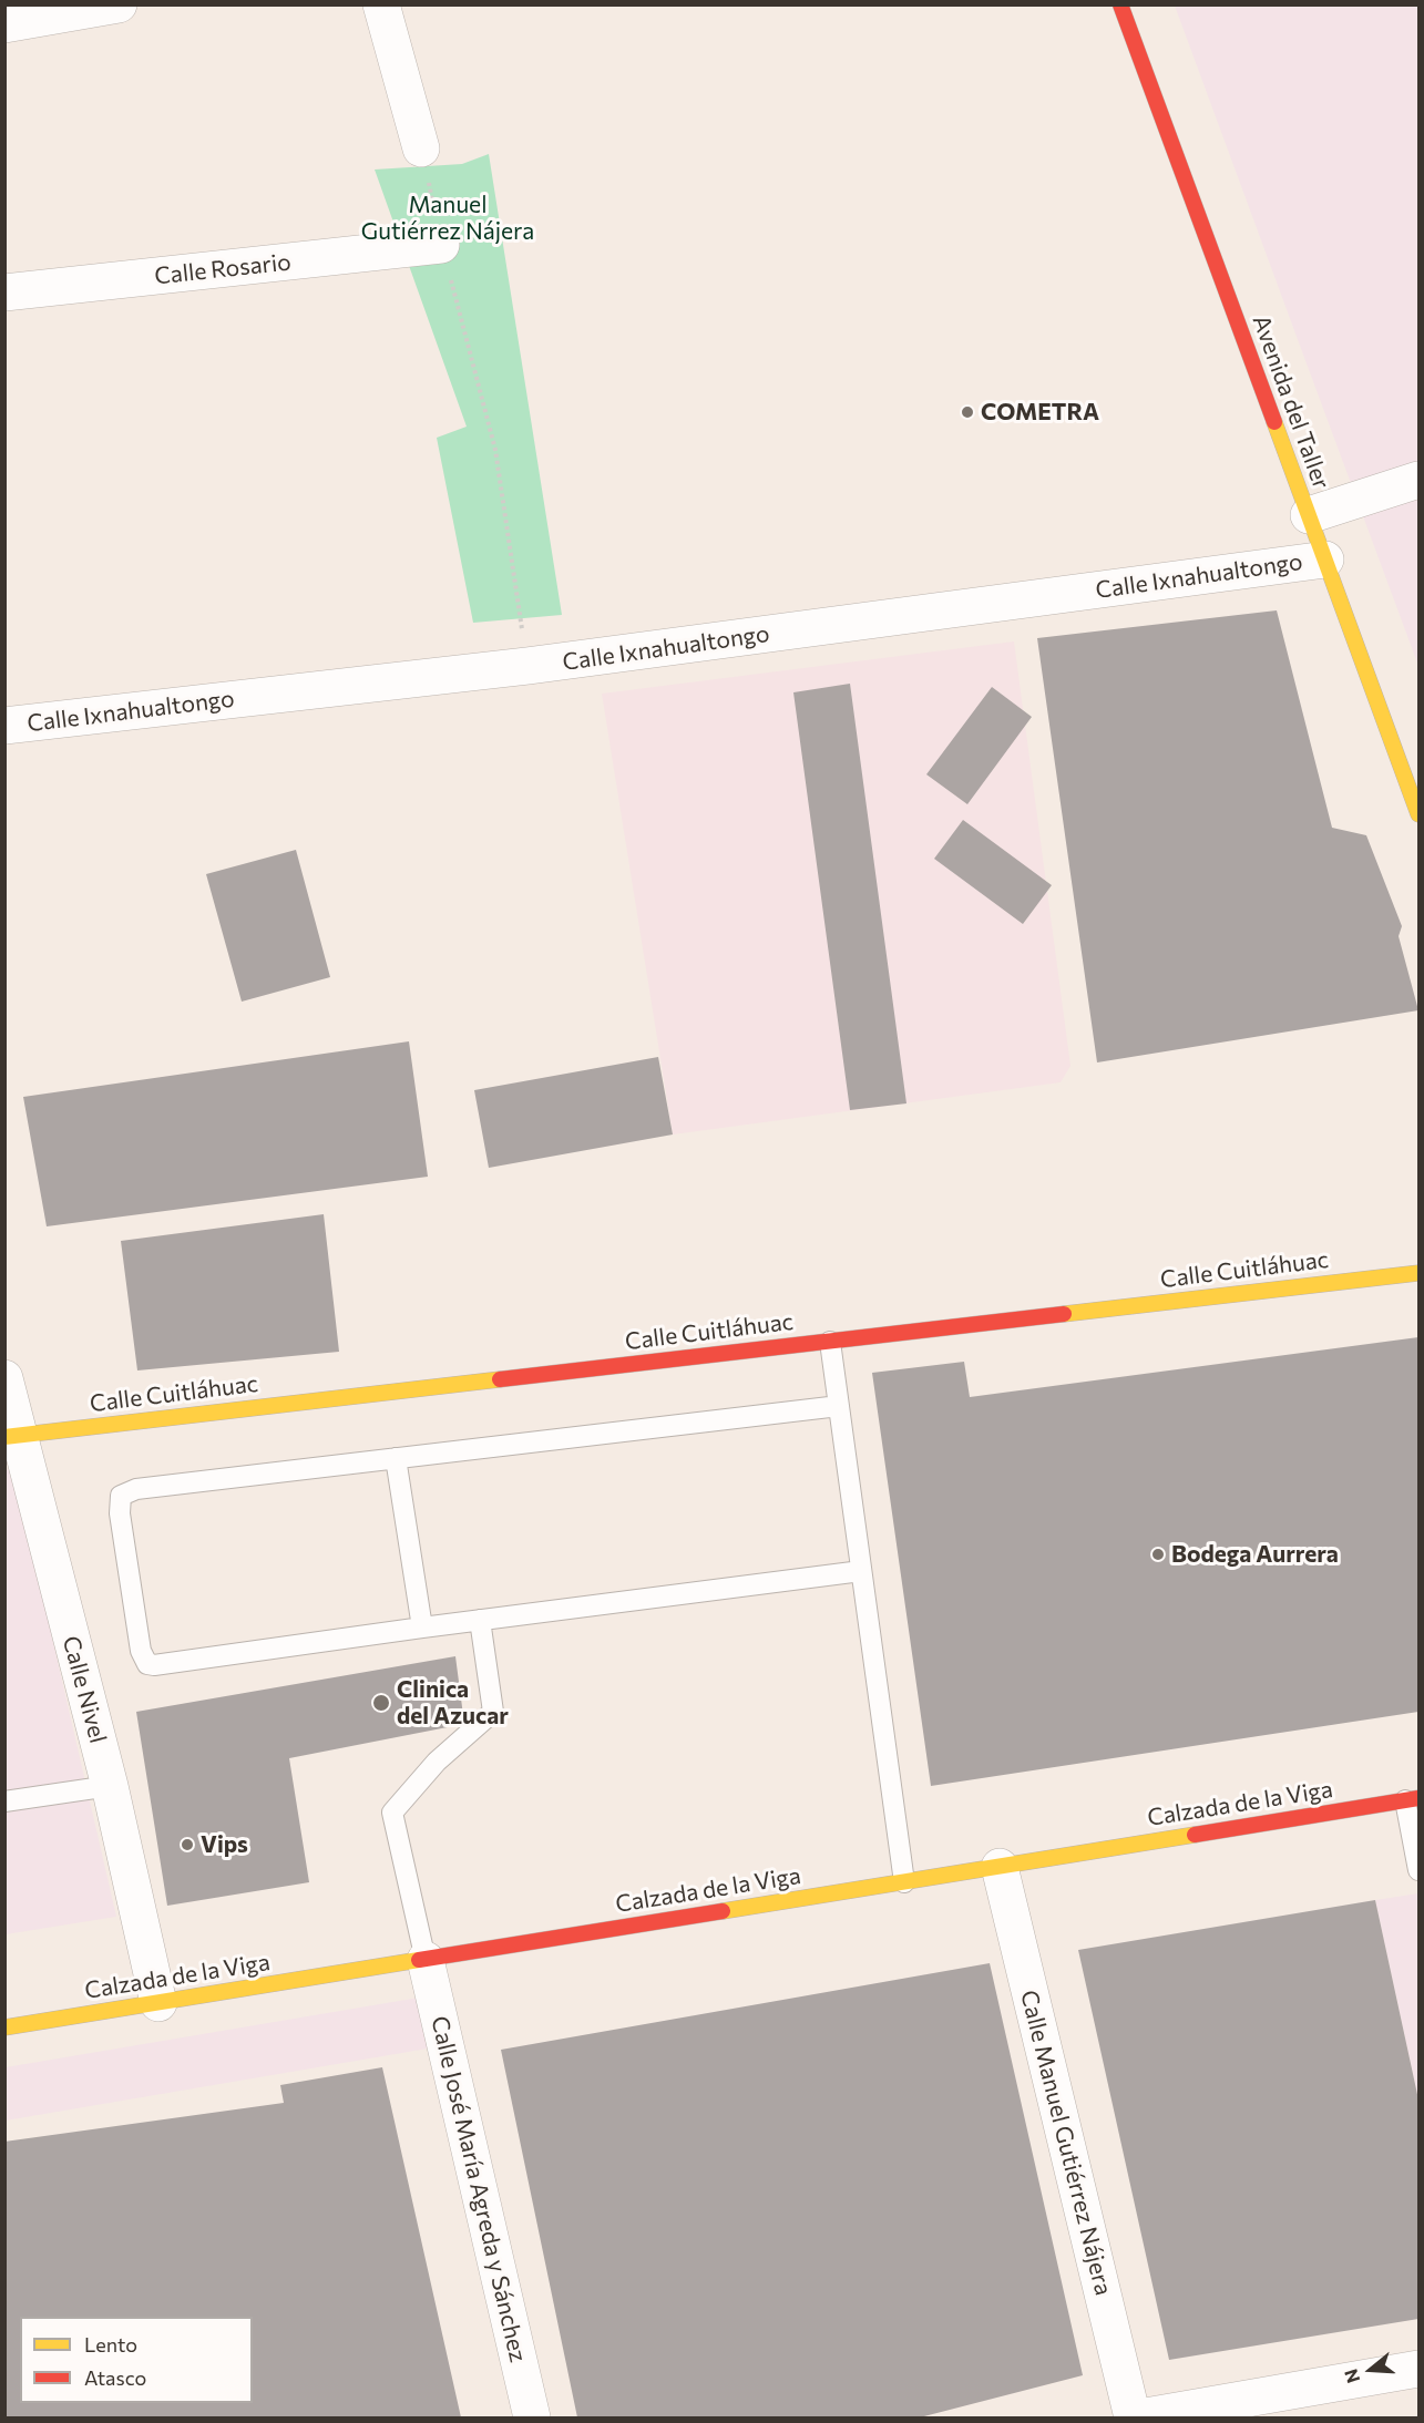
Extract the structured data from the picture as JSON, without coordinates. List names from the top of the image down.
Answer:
{
  "streets": {
    "main road": ["Avenida del Taller", "Calle Cuitláhuac", "Calzada de la Viga"],
    "street": [
      "Calle Rosario",
      "Calle Ixnahualtongo",
      "Calle Nivel",
      "Calle Manuel Gutiérrez Nájera",
      "Calle José María Agreda y Sánchez"
    ]
  },
  "crossings": [
    ["Avenida del Taller", "Calle Ixnahualtongo"],
    ["Calle Cuitláhuac", "Calle Nivel"],
    ["Calle Nivel", "Calzada de la Viga"],
    ["Calzada de la Viga", "Calle Manuel Gutiérrez Nájera"],
    ["Calzada de la Viga", "Calle José María Agreda y Sánchez"]
  ],
  "parks": ["Manuel Gutiérrez Nájera"],
  "places": [
    "COMETRA",
    "Bodega Aurrera",
    "Clinica del Azucar",
    "Vips"
  ],
  "legend": ["Lento", "Atasco"],
  "north": "left"
}
